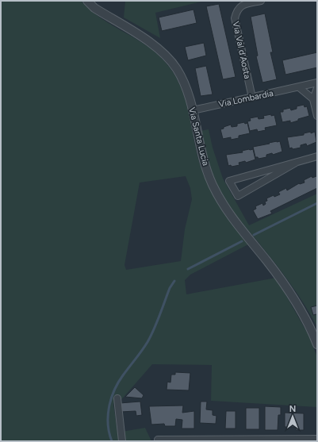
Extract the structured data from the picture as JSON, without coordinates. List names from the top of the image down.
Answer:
{
  "streets": {
    "street": ["Via Val d'Aosta", "Via Lombardia", "Via Santa Lucia"]
  },
  "crossings": [
    ["Via Val d'Aosta", "Via Lombardia"],
    ["Via Lombardia", "Via Santa Lucia"]
  ],
  "north": "top"
}
